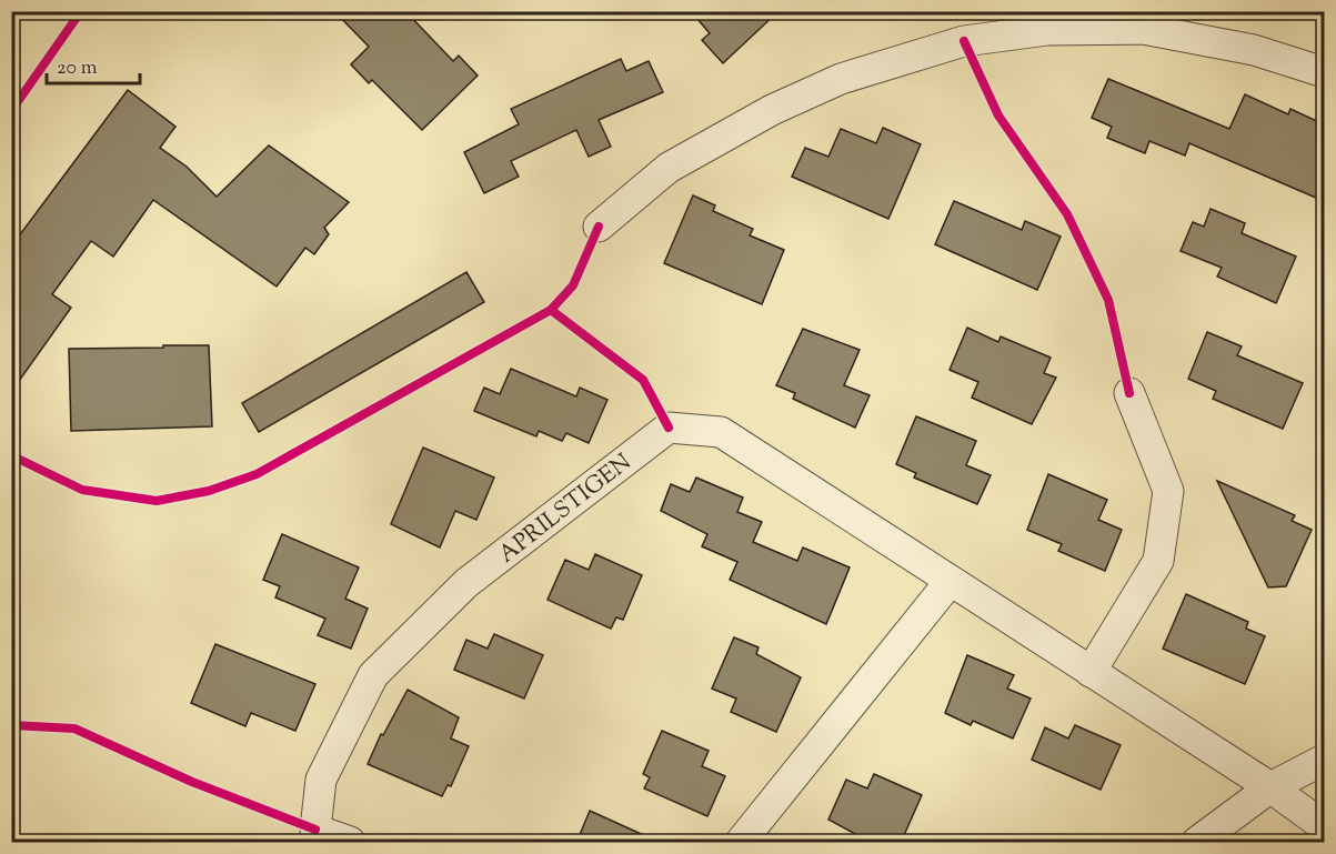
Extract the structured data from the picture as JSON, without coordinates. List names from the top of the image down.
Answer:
{
  "streets": {
    "street": ["APRILSTIGEN"]
  },
  "scale_bar": "20 m"
}
